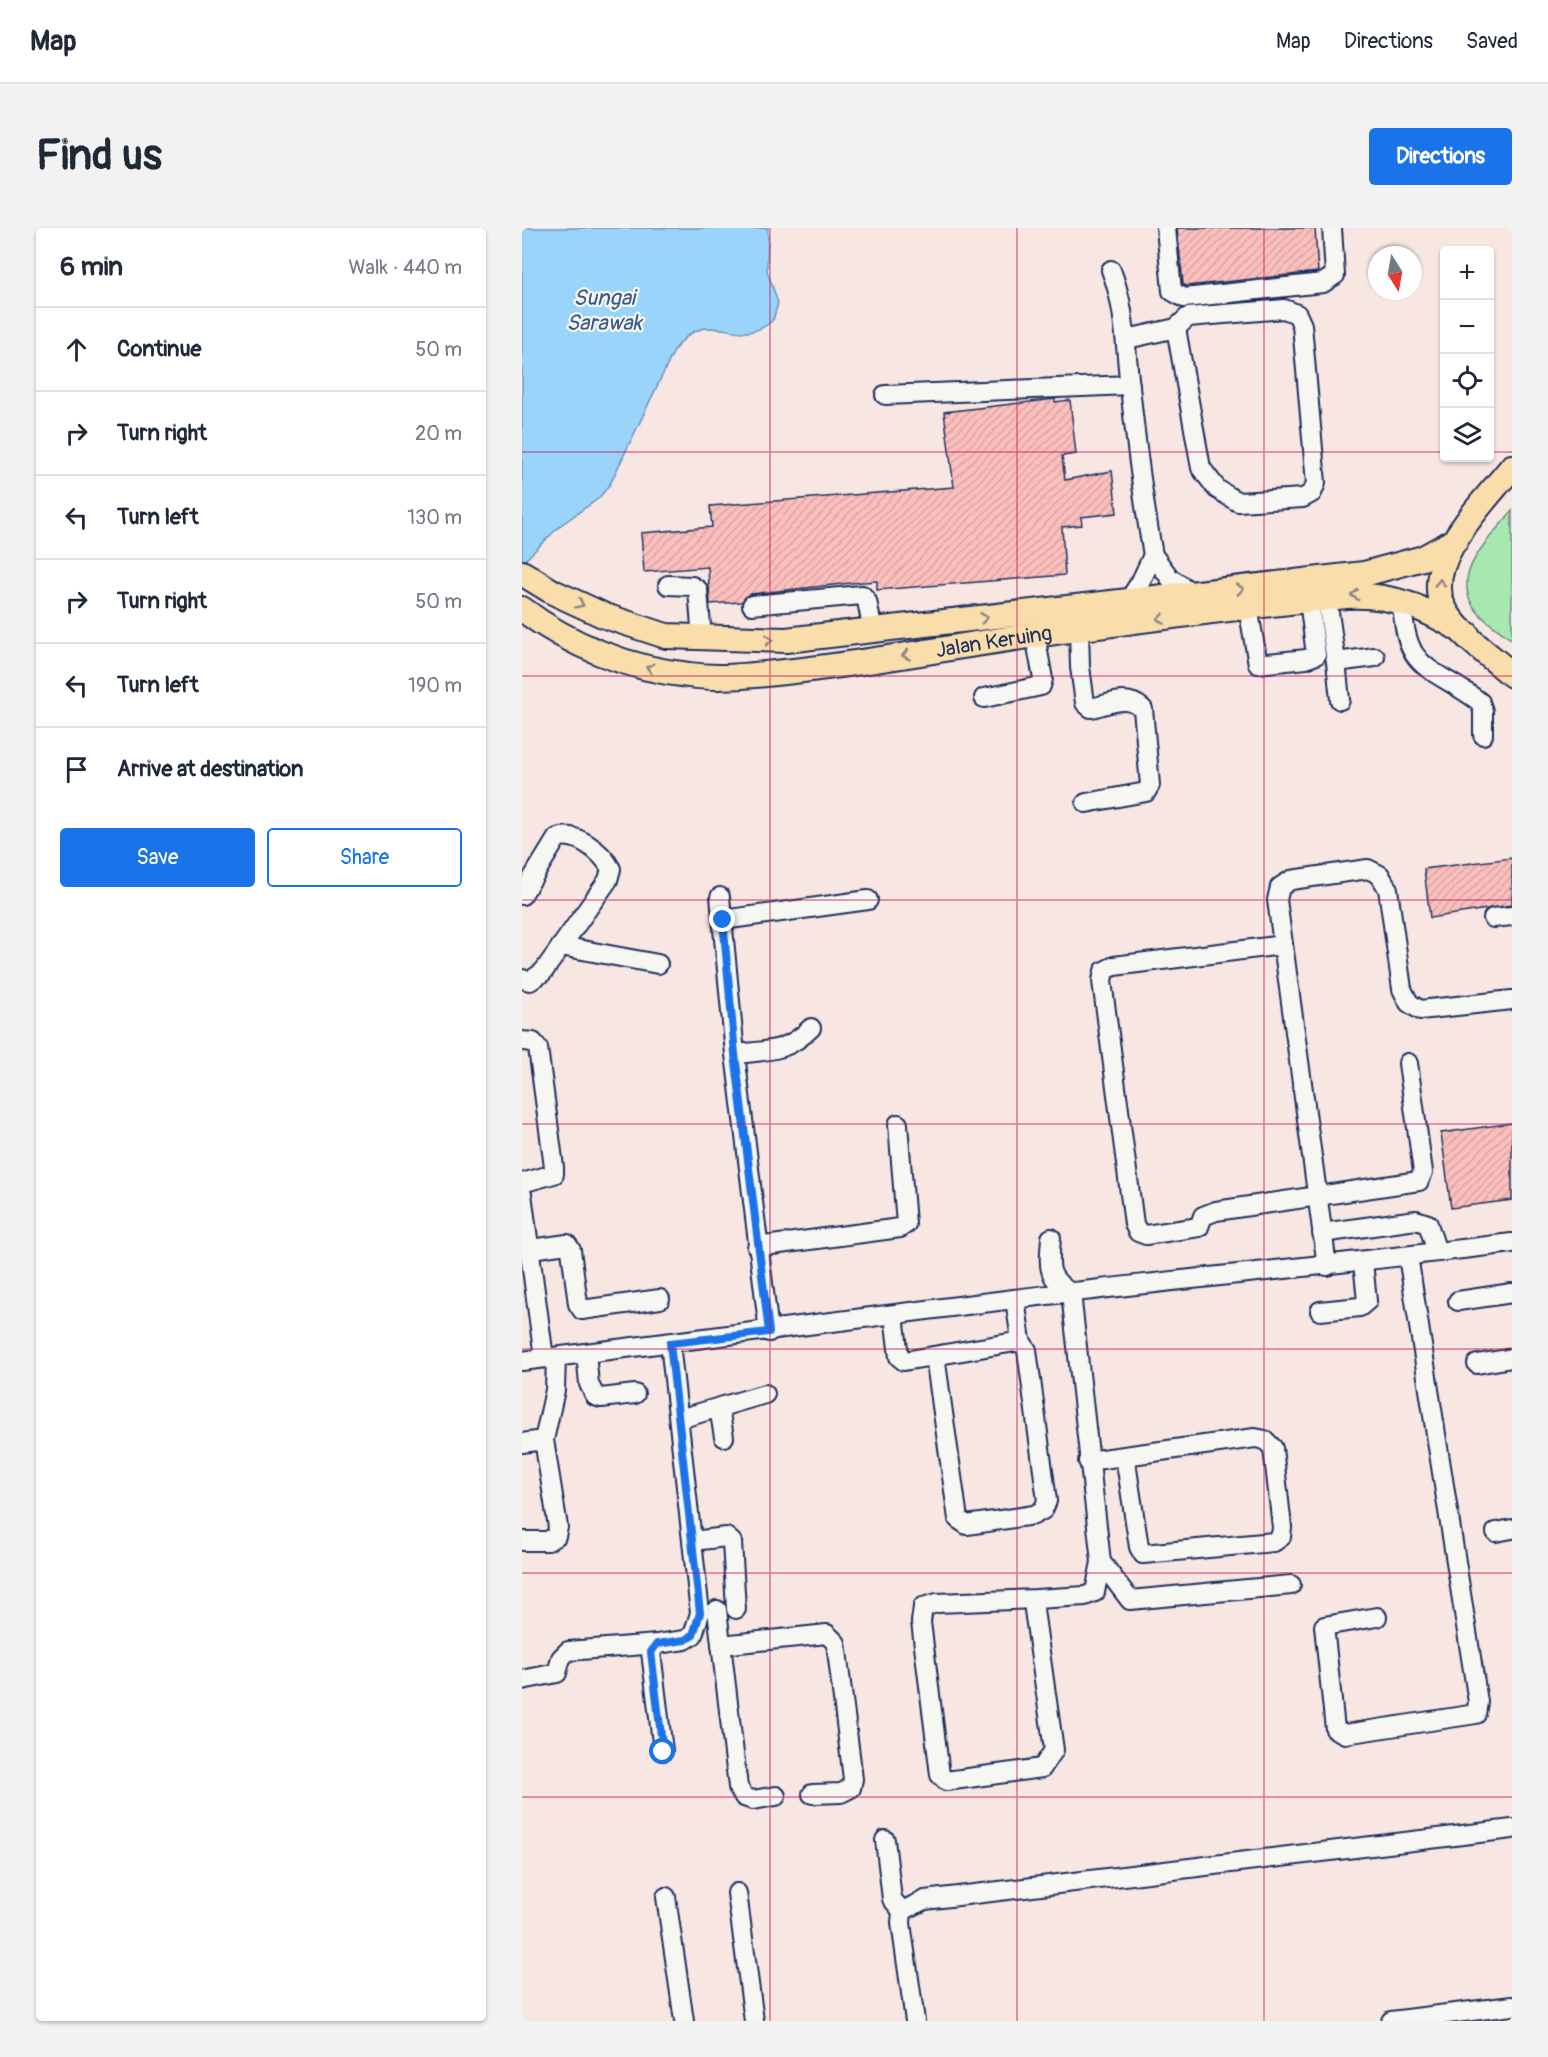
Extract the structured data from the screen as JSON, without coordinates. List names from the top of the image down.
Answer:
{
  "streets": {
    "main road": ["Jalan Keruing"]
  },
  "water": ["Sungai Sarawak"],
  "north": "bottom",
  "page": {
    "header": "Map",
    "nav": ["Map", "Directions", "Saved"],
    "buttons": [
      "Directions",
      ["Save", "Share"]
    ],
    "title": "Find us",
    "heading": ["6 min", "Walk · 440 m"],
    "map_buttons": ["+", "−"],
    "list": [
      ["Continue", "50 m"],
      ["Turn right", "20 m"],
      ["Turn left", "130 m"],
      ["Turn right", "50 m"],
      ["Turn left", "190 m"],
      "Arrive at destination"
    ]
  }
}
